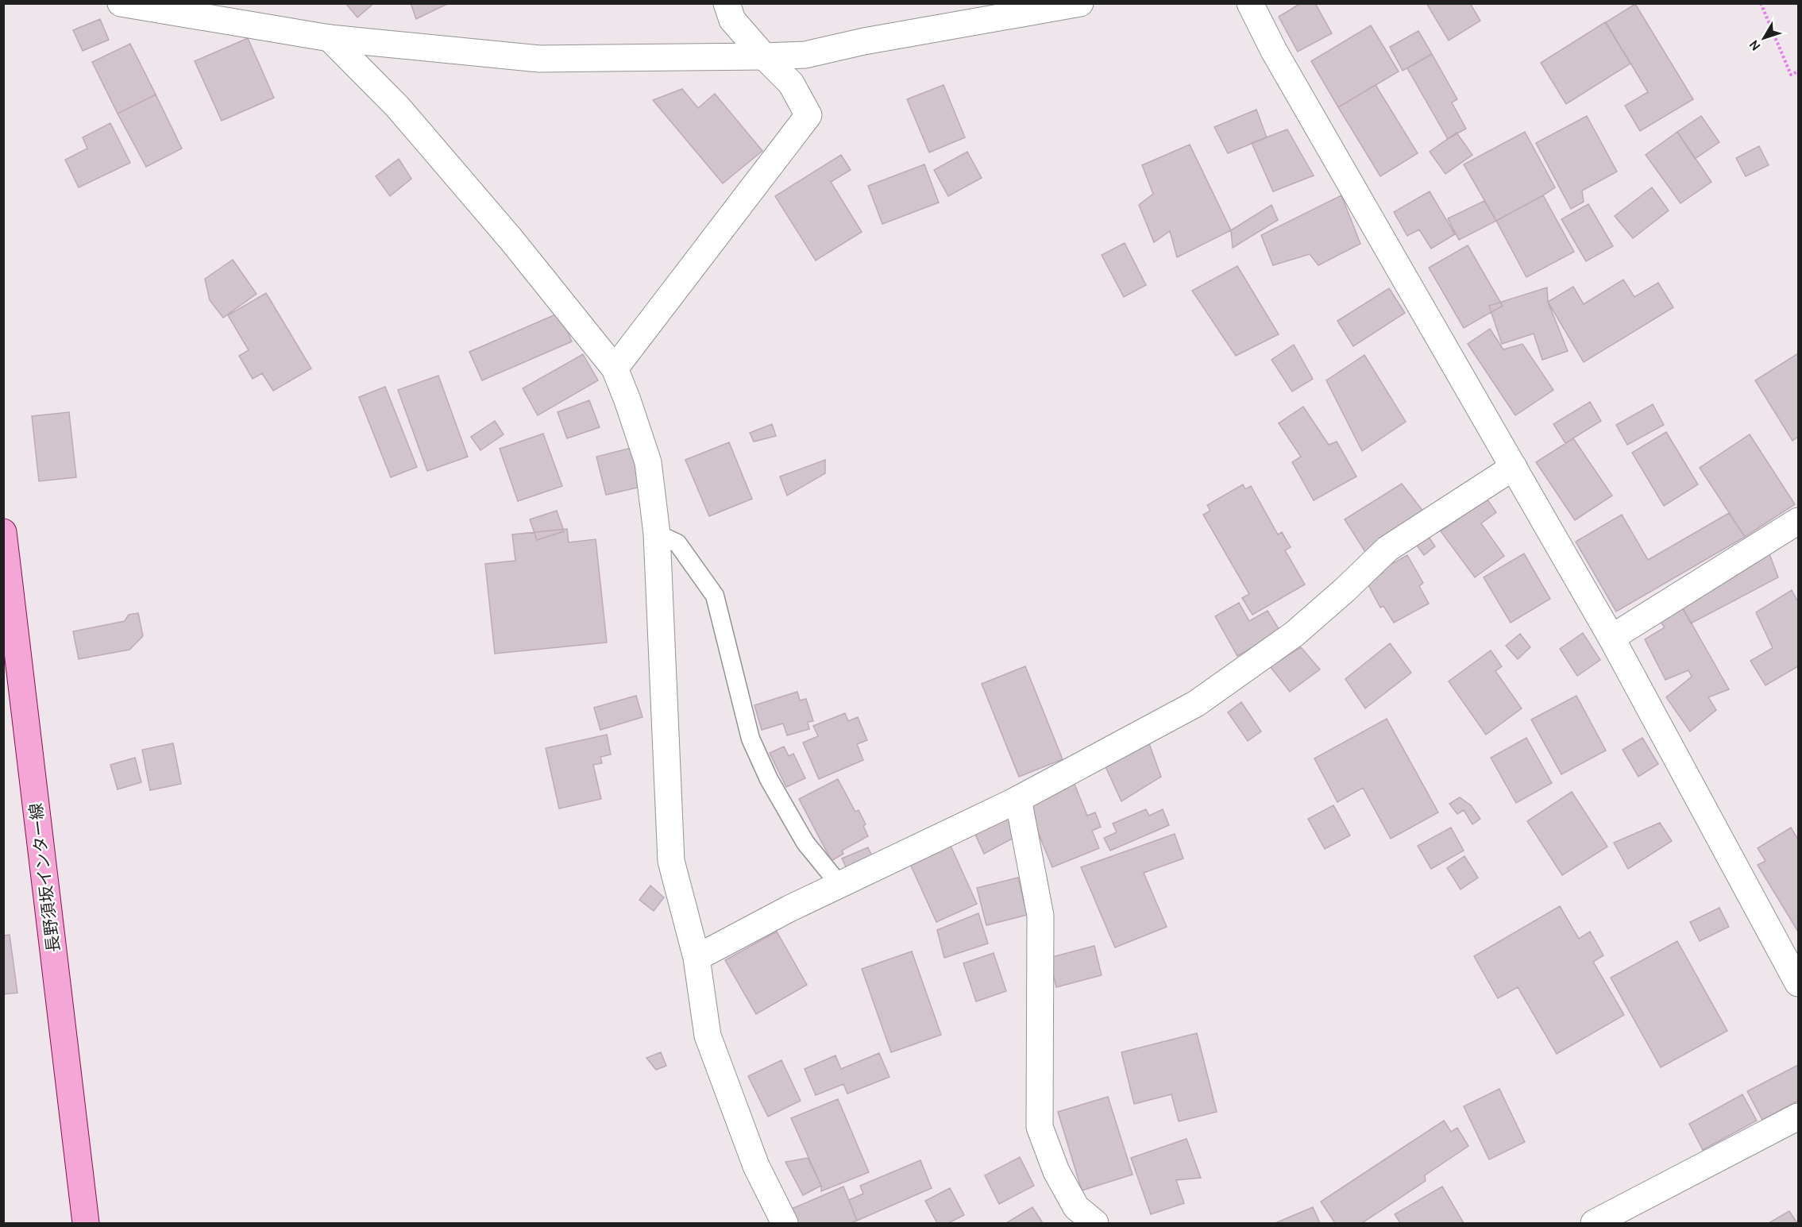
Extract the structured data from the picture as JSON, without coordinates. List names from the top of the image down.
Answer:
{
  "streets": {
    "main road": ["長野須坂インター線"]
  },
  "north": "bottom left"
}
